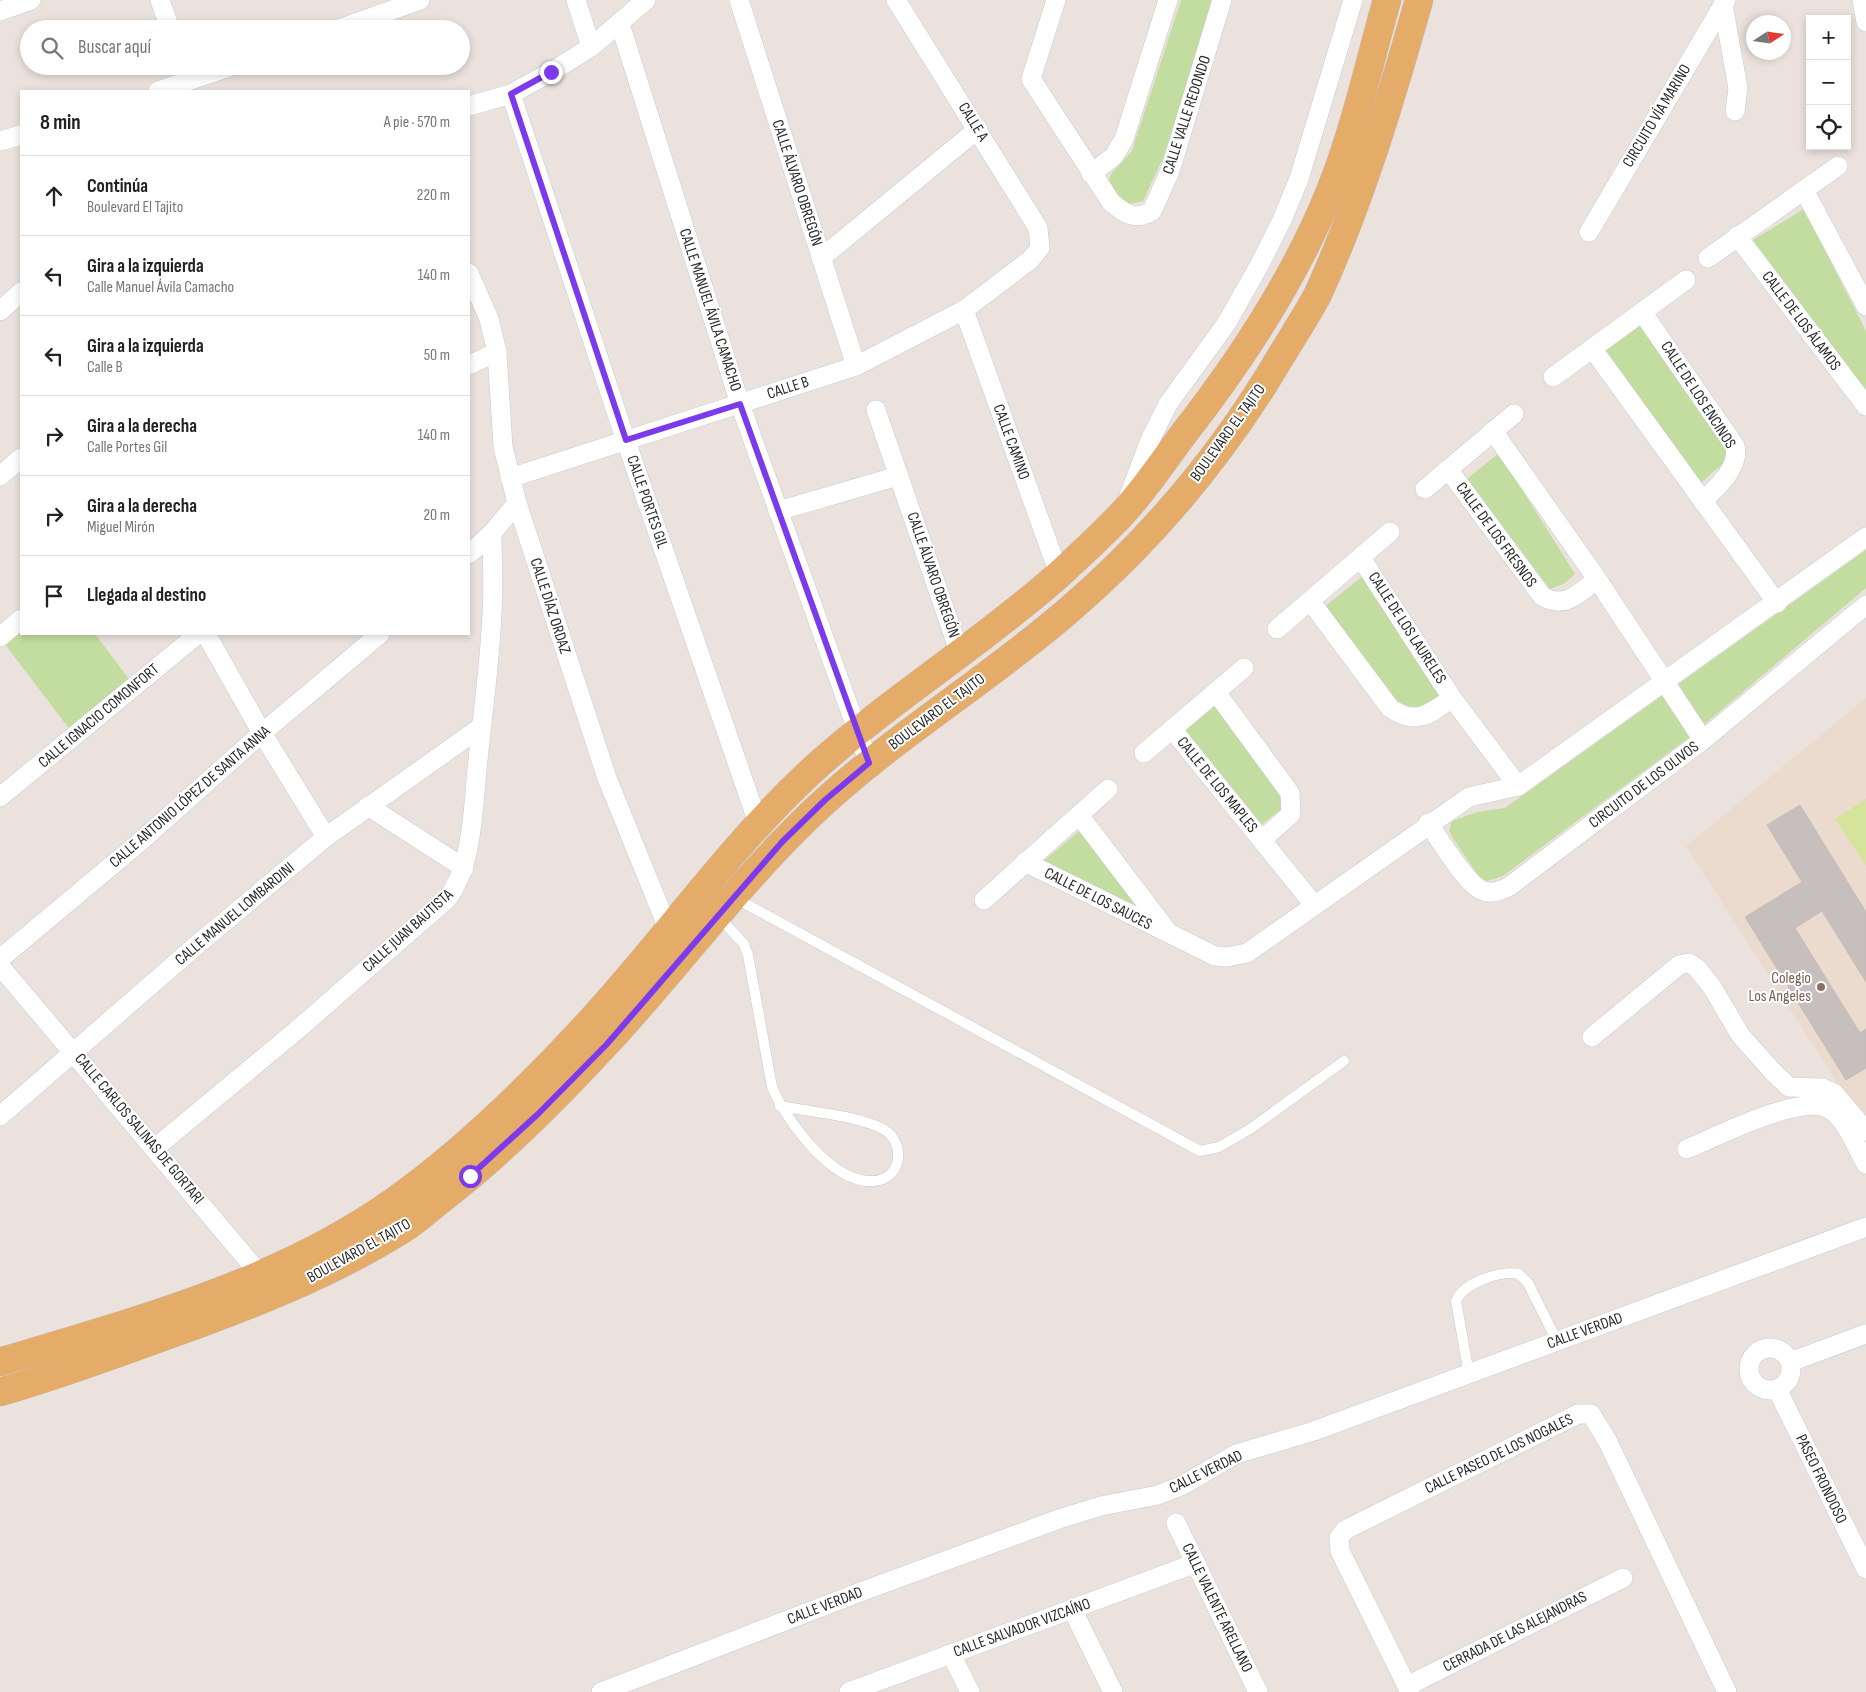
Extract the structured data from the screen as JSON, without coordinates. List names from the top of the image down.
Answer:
{
  "streets": {
    "main road": ["BOULEVARD EL TAJITO"],
    "street": [
      "CALLE VALLE REDONDO",
      "CIRCUITO VÍA MARINO",
      "CALLE A",
      "CALLE ÁLVARO OBREGÓN",
      "CALLE MANUEL ÁVILA CAMACHO",
      "CALLE DE LOS ÁLAMOS",
      "CALLE B",
      "CALLE DE LOS ENCINOS",
      "CALLE CAMINO",
      "CALLE PORTES GIL",
      "CALLE DE LOS FRESNOS",
      "CALLE DÍAZ ORDAZ",
      "CALLE DE LOS LAURELES",
      "CALLE IGNACIO COMONFORT",
      "CALLE DE LOS MAPLES",
      "CIRCUITO DE LOS OLIVOS",
      "CALLE ANTONIO LÓPEZ DE SANTA ANNA",
      "CALLE DE LOS SAUCES",
      "CALLE MANUEL LOMBARDINI",
      "CALLE JUAN BAUTISTA",
      "CALLE CARLOS SALINAS DE GORTARI",
      "CALLE VERDAD",
      "CALLE PASEO DE LOS NOGALES",
      "PASEO FRONDOSO",
      "CALLE VALENTE ARELLANO",
      "CALLE SALVADOR VIZCAÍNO",
      "CERRADA DE LAS ALEJANDRAS"
    ]
  },
  "crossings": [
    ["CALLE A", "CALLE B"],
    ["CALLE ÁLVARO OBREGÓN", "CALLE B"],
    ["CALLE ÁLVARO OBREGÓN", "BOULEVARD EL TAJITO"],
    ["CALLE MANUEL ÁVILA CAMACHO", "CALLE B"],
    ["CALLE MANUEL ÁVILA CAMACHO", "BOULEVARD EL TAJITO"],
    ["CALLE B", "CALLE CAMINO"],
    ["CALLE B", "CALLE PORTES GIL"],
    ["CALLE B", "CALLE DÍAZ ORDAZ"],
    ["BOULEVARD EL TAJITO", "CALLE CAMINO"],
    ["BOULEVARD EL TAJITO", "CALLE PORTES GIL"],
    ["BOULEVARD EL TAJITO", "CALLE DÍAZ ORDAZ"],
    ["BOULEVARD EL TAJITO", "CALLE CARLOS SALINAS DE GORTARI"],
    ["CALLE DE LOS MAPLES", "CALLE DE LOS SAUCES"],
    ["CALLE MANUEL LOMBARDINI", "CALLE JUAN BAUTISTA"],
    ["CALLE MANUEL LOMBARDINI", "CALLE CARLOS SALINAS DE GORTARI"],
    ["CALLE JUAN BAUTISTA", "CALLE CARLOS SALINAS DE GORTARI"],
    ["CALLE PASEO DE LOS NOGALES", "CERRADA DE LAS ALEJANDRAS"],
    ["CALLE VALENTE ARELLANO", "CALLE SALVADOR VIZCAÍNO"]
  ],
  "places": ["Colegio Los Angeles"],
  "north": "right",
  "page": {
    "map_buttons": ["+", "−"],
    "search": "Buscar aquí",
    "heading": ["8 min", "A pie · 570 m"],
    "list": [
      ["Continúa", "Boulevard El Tajito", "220 m"],
      ["Gira a la izquierda", "Calle Manuel Ávila Camacho", "140 m"],
      ["Gira a la izquierda", "Calle B", "50 m"],
      ["Gira a la derecha", "Calle Portes Gil", "140 m"],
      ["Gira a la derecha", "Miguel Mirón", "20 m"],
      "Llegada al destino"
    ]
  }
}
